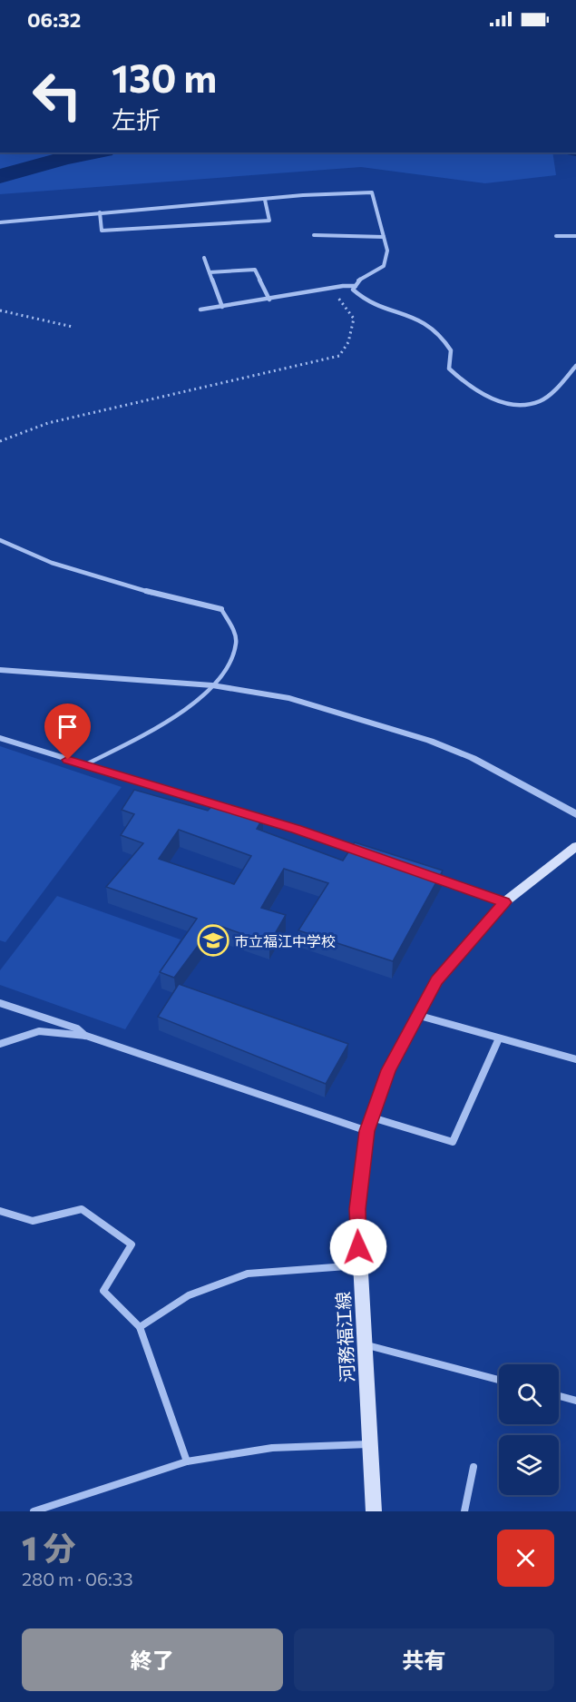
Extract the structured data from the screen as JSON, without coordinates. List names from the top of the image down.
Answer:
{
  "streets": {
    "main road": ["河務福江線"]
  },
  "places": {
    "school or university": ["市立福江中学校"]
  },
  "page": {
    "status": "06:32",
    "turn": ["130 m", "左折"],
    "heading": ["1 分", "280 m · 06:33"],
    "buttons": ["終了", "共有"]
  }
}
